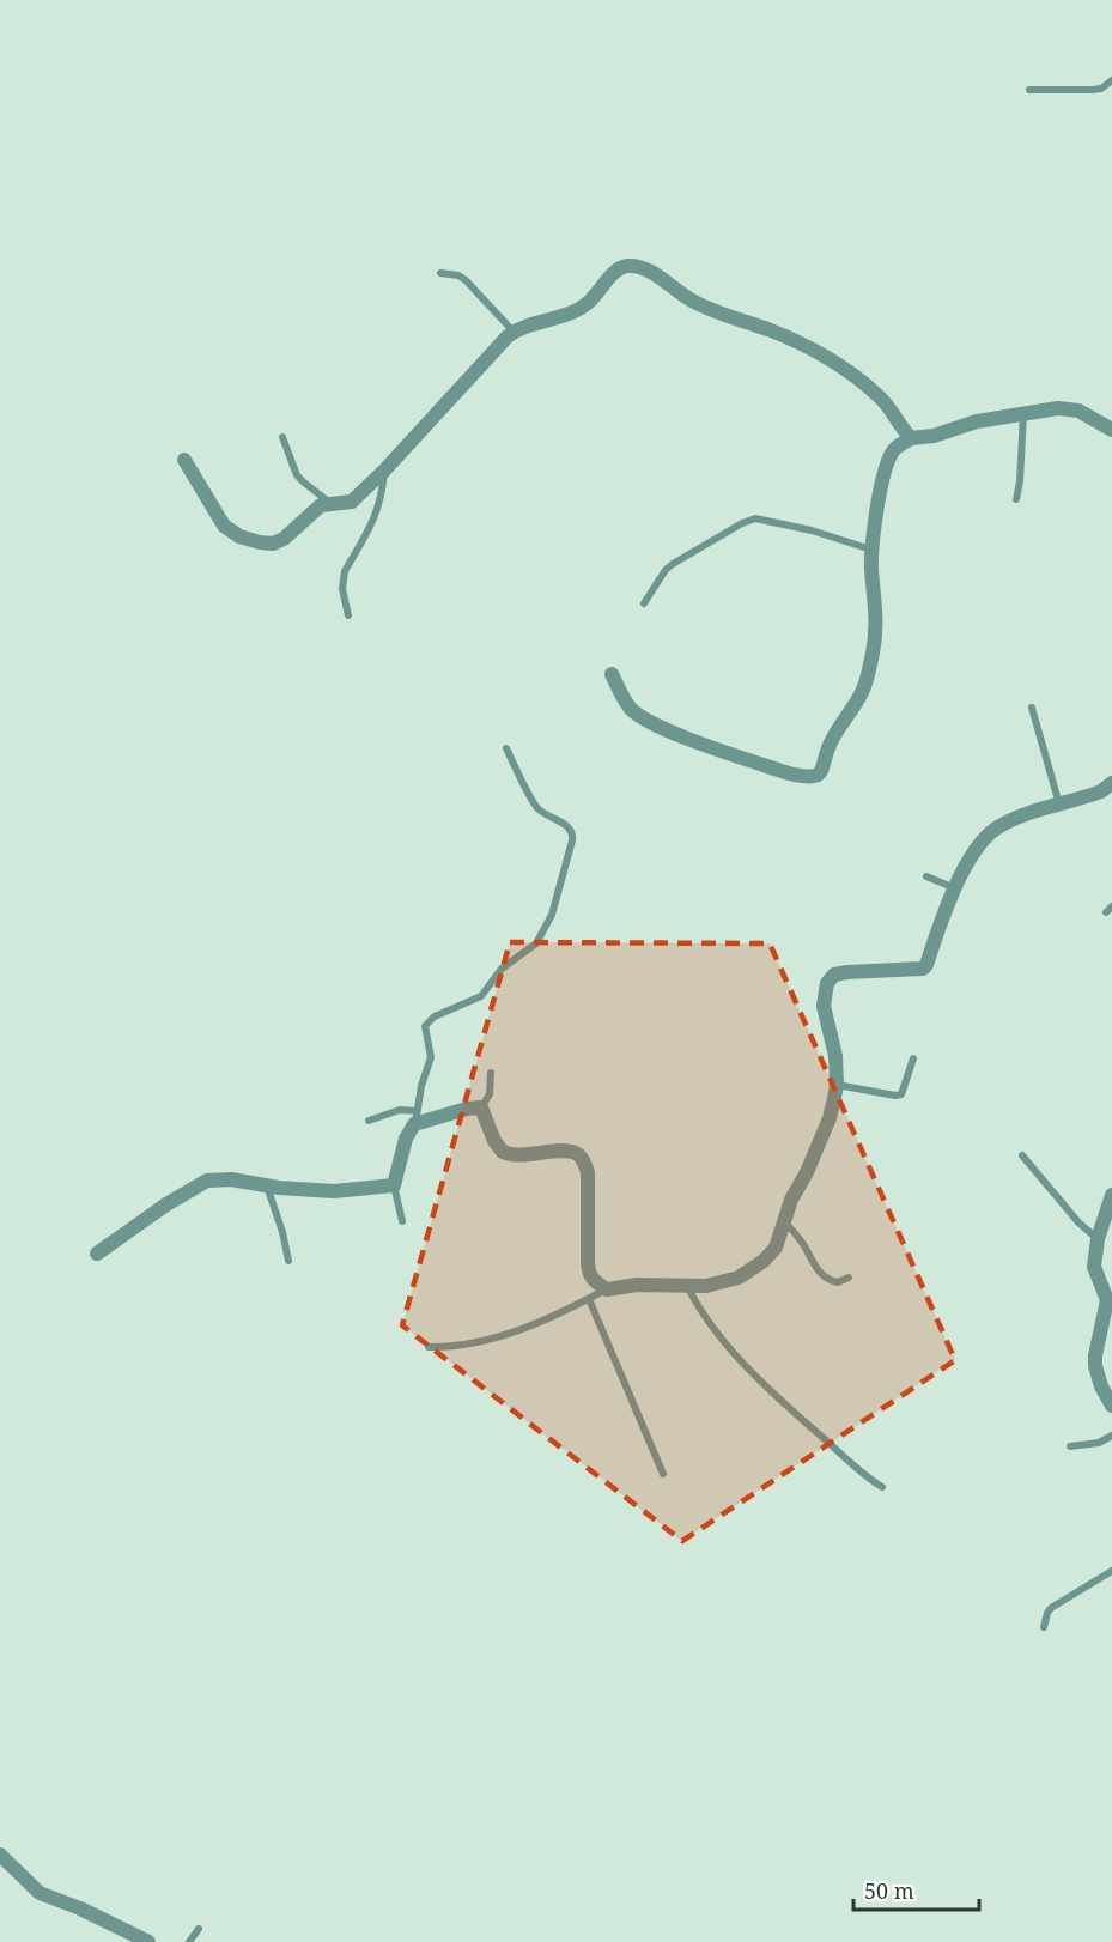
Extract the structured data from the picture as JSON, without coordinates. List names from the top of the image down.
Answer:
{
  "scale_bar": "50 m"
}
